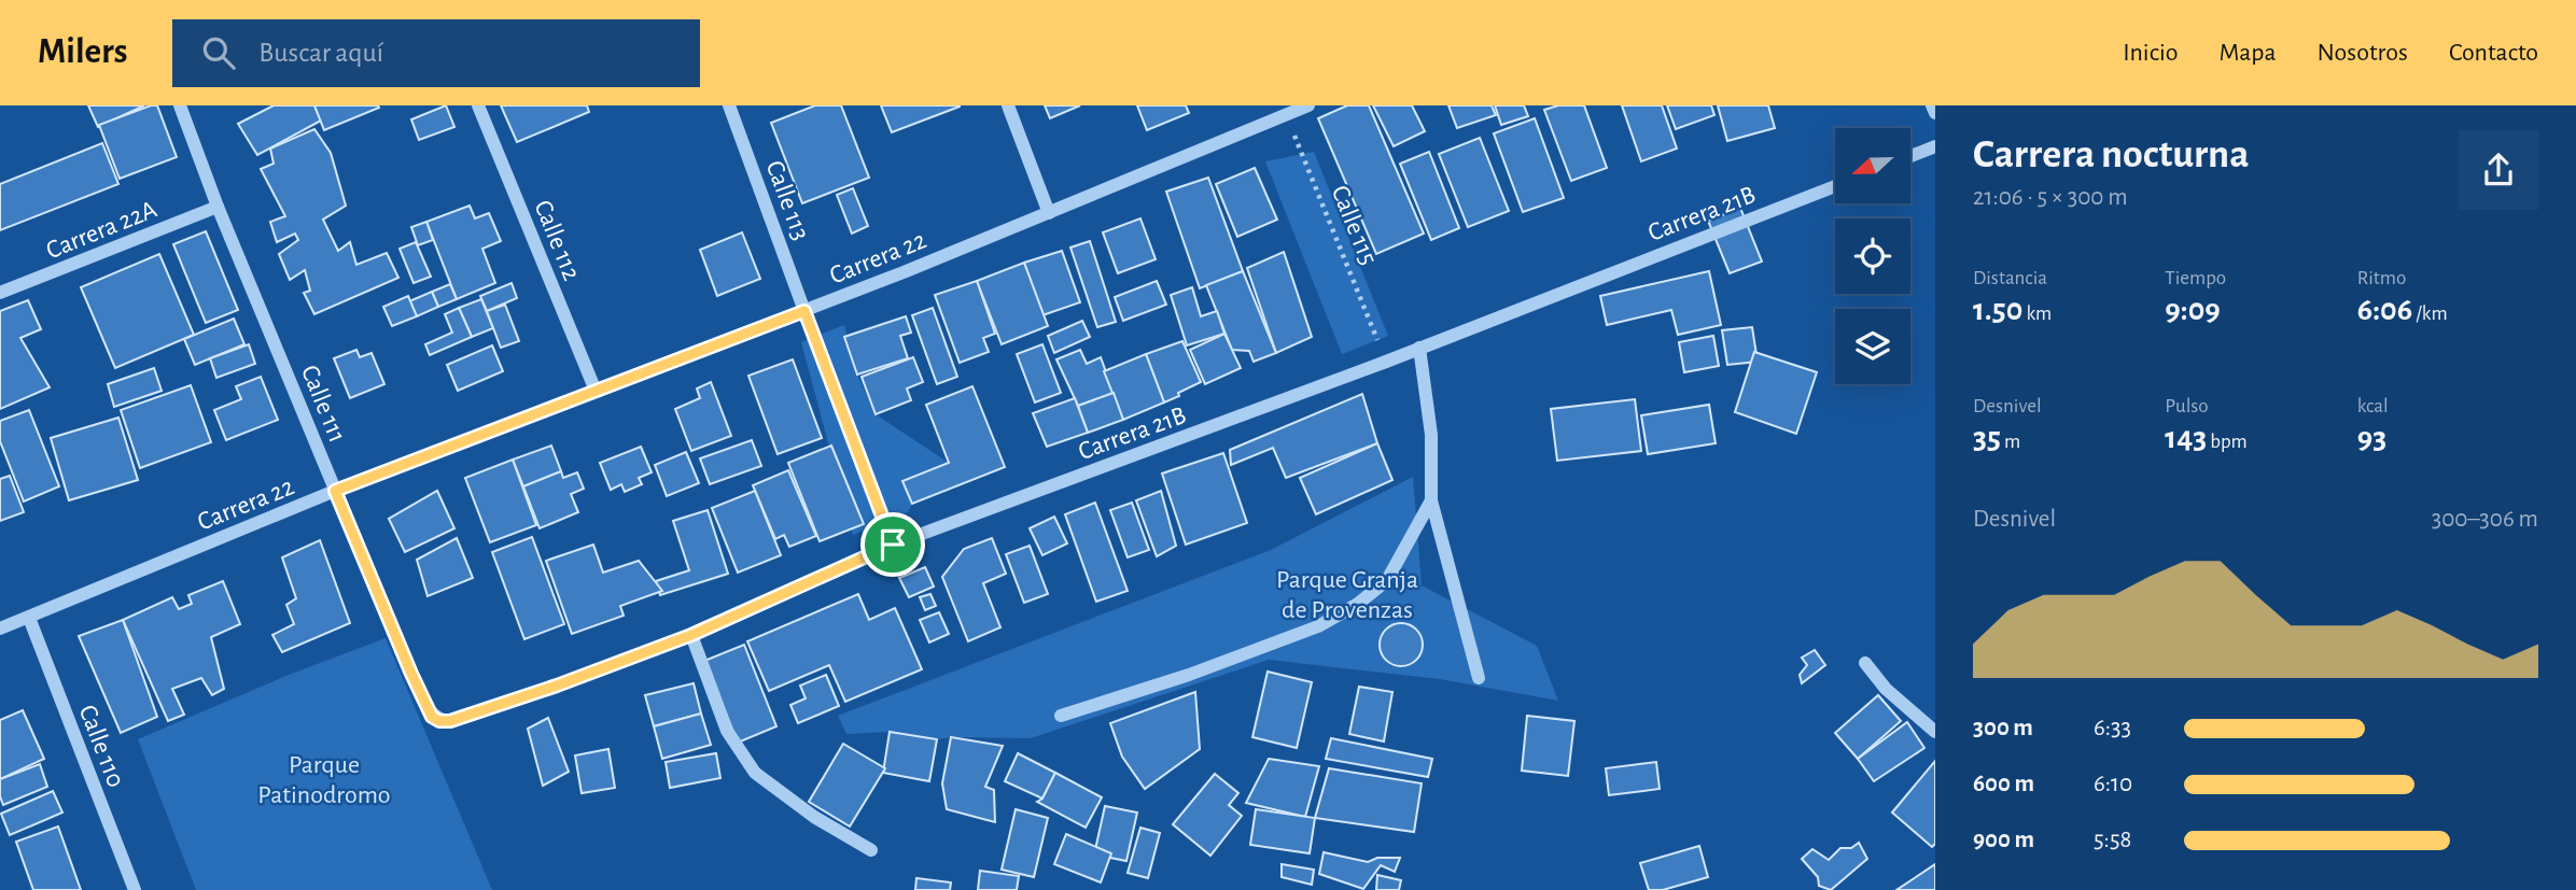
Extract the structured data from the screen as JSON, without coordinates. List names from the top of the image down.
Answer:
{
  "streets": {
    "street": [
      "Calle 113",
      "Carrera 21B",
      "Carrera 22A",
      "Calle 112",
      "Carrera 22",
      "Calle 111",
      "Calle 110"
    ],
    "path": ["Calle 115"]
  },
  "crossings": [
    ["Calle 113", "Carrera 22"],
    ["Carrera 21B", "Calle 115"],
    ["Carrera 21B", "Calle 111"],
    ["Calle 115", "Carrera 22"],
    ["Carrera 22A", "Calle 111"],
    ["Calle 112", "Carrera 22"],
    ["Carrera 22", "Calle 111"],
    ["Carrera 22", "Calle 110"]
  ],
  "parks": ["Parque Granja de Provenzas", "Parque Patinodromo"],
  "north": "left",
  "page": {
    "header": "Milers",
    "search": "Buscar aquí",
    "nav": [
      "Inicio",
      "Mapa",
      "Nosotros",
      "Contacto"
    ],
    "heading": ["Carrera nocturna", "21:06 · 5 × 300 m"],
    "stats": [
      ["Distancia", "1.50 km"],
      ["Tiempo", "9:09"],
      ["Ritmo", "6:06 /km"],
      ["Desnivel", "35 m"],
      ["Pulso", "143 bpm"],
      ["kcal", "93"]
    ],
    "chart": ["Desnivel", "300–306 m"],
    "list": [
      {
        "name": "300 m",
        "note": "6:33"
      },
      {
        "name": "600 m",
        "note": "6:10"
      },
      {
        "name": "900 m",
        "note": "5:58"
      }
    ]
  }
}
